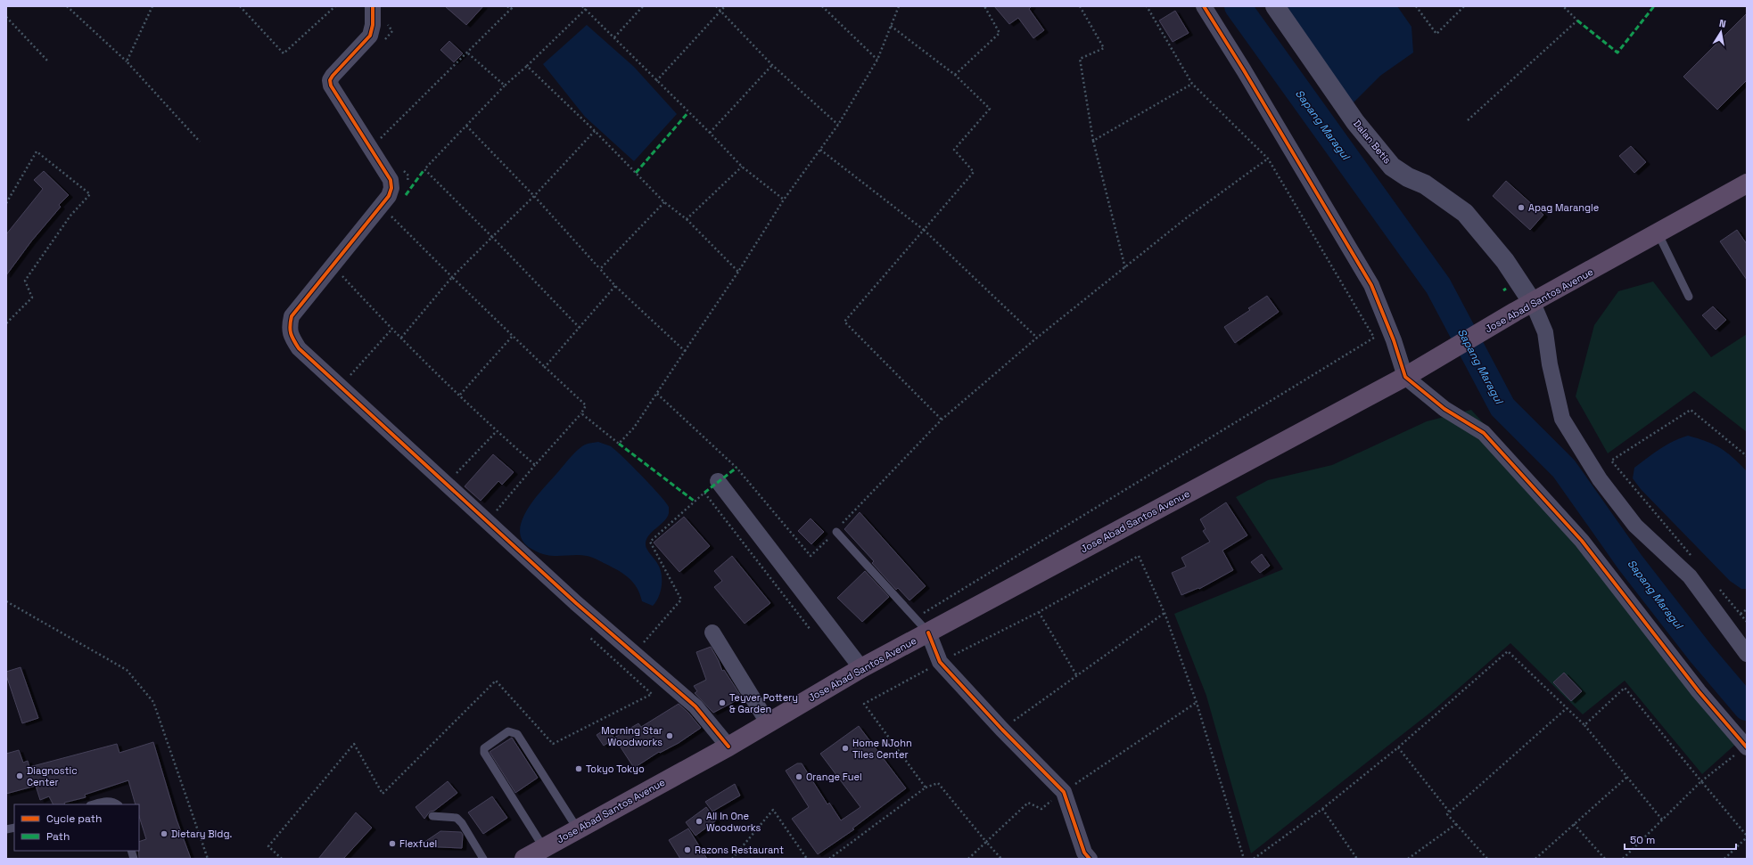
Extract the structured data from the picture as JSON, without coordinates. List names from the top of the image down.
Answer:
{
  "streets": {
    "highway": ["Jose Abad Santos Avenue"],
    "street": ["Dalan Betis"]
  },
  "crossings": [
    ["Dalan Betis", "Jose Abad Santos Avenue"]
  ],
  "water": ["Sapang Maragul"],
  "places": [
    "Apag Marangle",
    "Teyver Pottery & Garden",
    "Morning Star Woodworks",
    "Home NJohn Tiles Center",
    "Tokyo Tokyo",
    "Diagnostic Center",
    "Orange Fuel",
    "All In One Woodworks",
    "Dietary Bldg.",
    "Flexfuel",
    "Razons Restaurant"
  ],
  "legend": ["Cycle path", "Path"],
  "scale_bar": "50 m",
  "north": "top"
}
